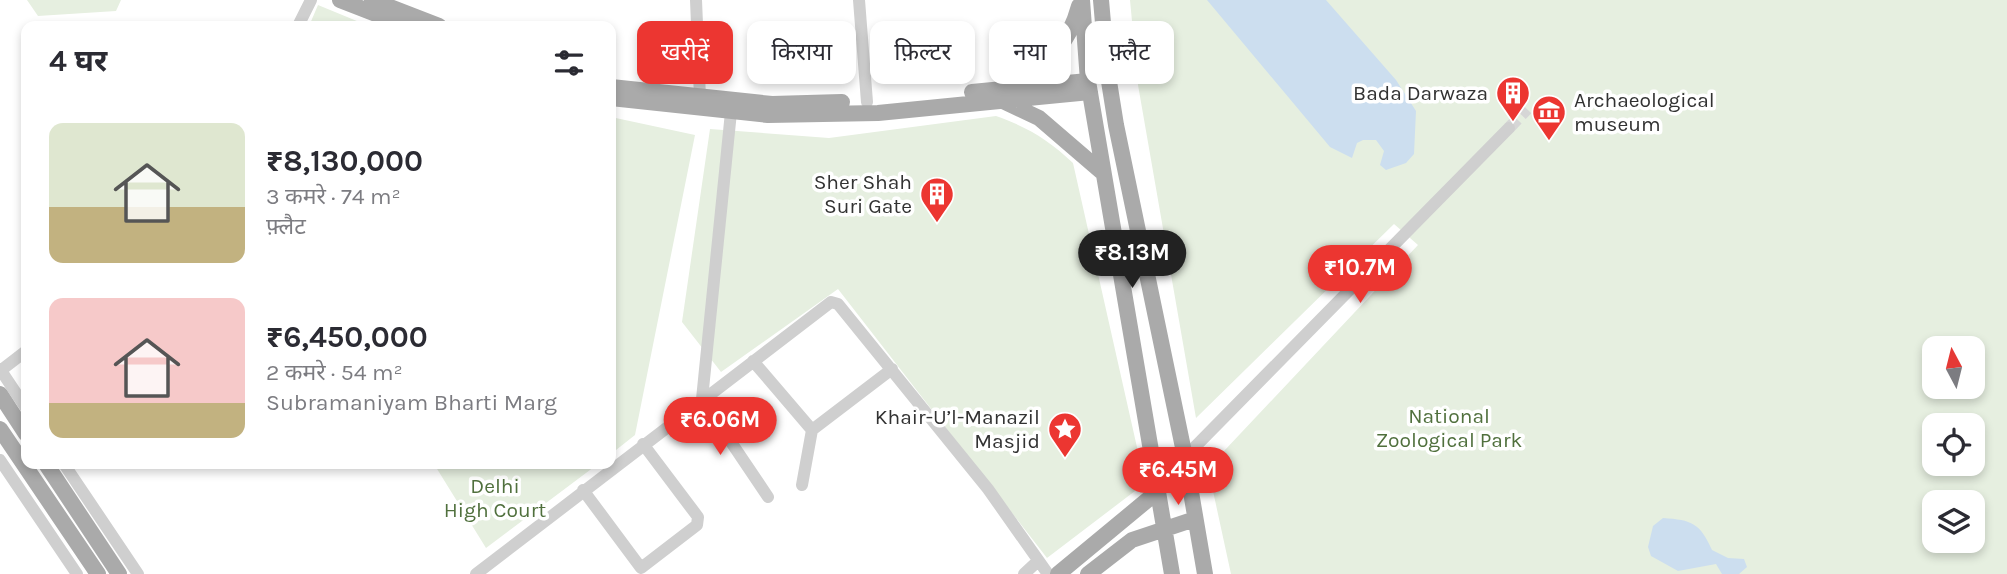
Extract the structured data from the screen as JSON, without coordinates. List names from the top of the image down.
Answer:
{
  "parks": ["National Zoological Park", "Delhi High Court"],
  "places": {
    "building": ["Bada Darwaza", "Sher Shah Suri Gate"],
    "museum": ["Archaeological museum"],
    "place": ["Khair-U’l-Manazil Masjid"]
  },
  "north": "top",
  "page": {
    "chip": [
      "खरीदें",
      "किराया",
      "फ़िल्टर",
      "नया",
      "फ़्लैट"
    ],
    "heading": "4 घर",
    "list": [
      {
        "name": "₹8,130,000",
        "note": "3 कमरे · 74 m² · फ़्लैट"
      },
      {
        "name": "₹6,450,000",
        "note": "2 कमरे · 54 m² · Subramaniyam Bharti Marg"
      }
    ],
    "price": [
      "₹8.13M",
      "₹10.7M",
      "₹6.06M",
      "₹6.45M"
    ]
  }
}
